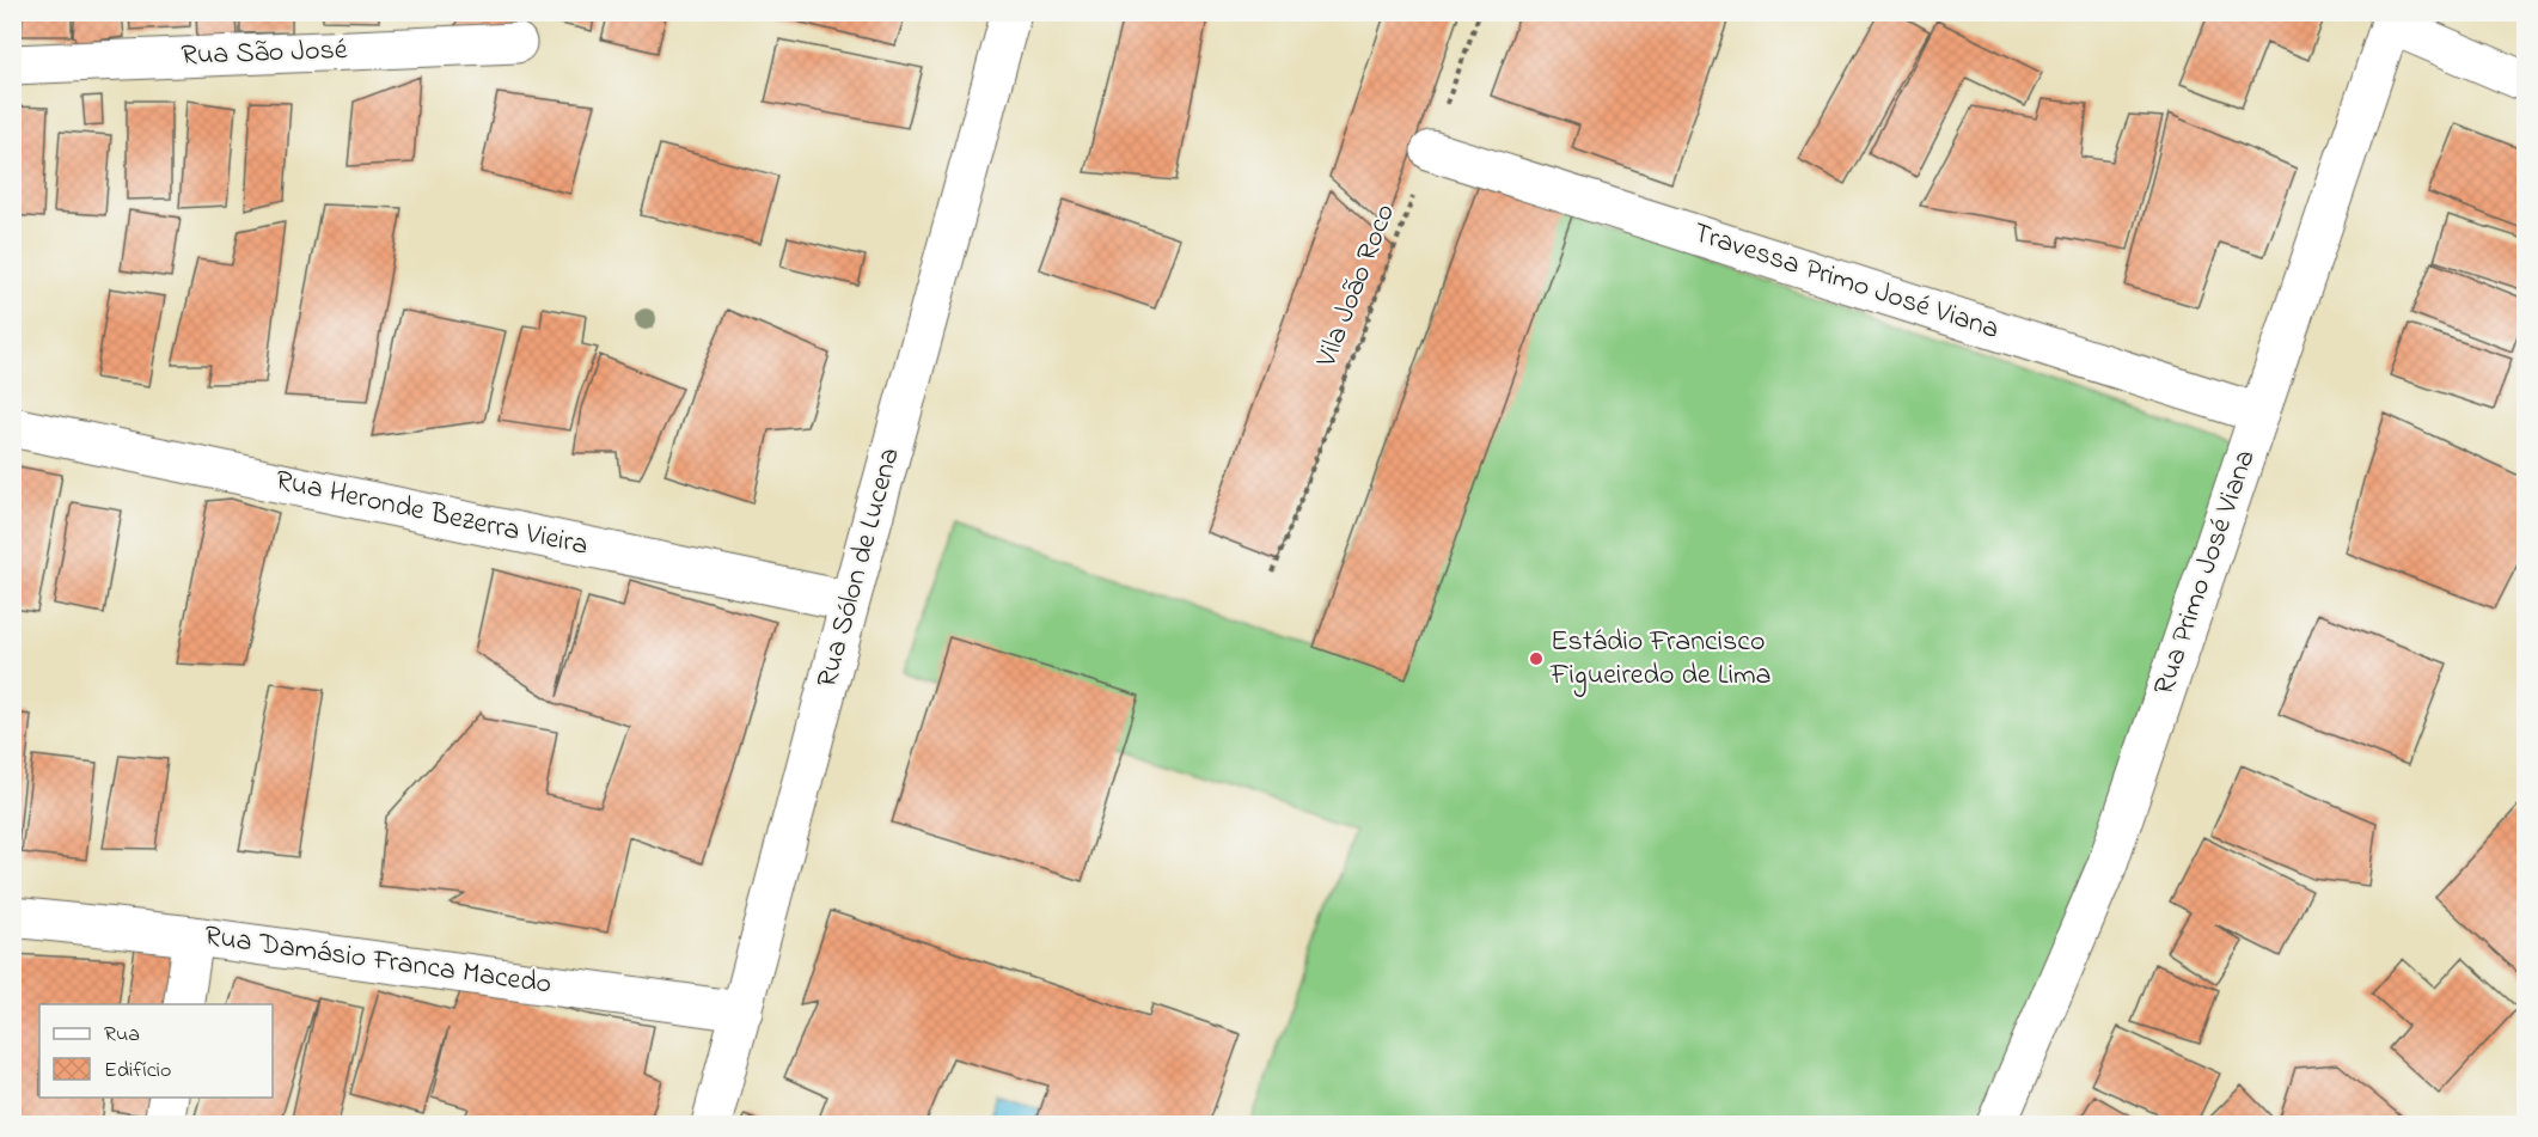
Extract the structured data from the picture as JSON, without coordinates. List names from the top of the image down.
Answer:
{
  "streets": {
    "street": [
      "Rua São José",
      "Travessa Primo José Viana",
      "Rua Heronde Bezerra Vieira",
      "Rua Sólon de Lucena",
      "Rua Primo José Viana",
      "Rua Damásio Franca Macedo"
    ],
    "path": ["Vila João Roco"]
  },
  "crossings": [
    ["Travessa Primo José Viana", "Vila João Roco"],
    ["Travessa Primo José Viana", "Rua Primo José Viana"],
    ["Rua Heronde Bezerra Vieira", "Rua Sólon de Lucena"],
    ["Rua Sólon de Lucena", "Rua Damásio Franca Macedo"]
  ],
  "places": ["Estádio Francisco Figueiredo de Lima"],
  "legend": ["Rua", "Edifício"]
}
